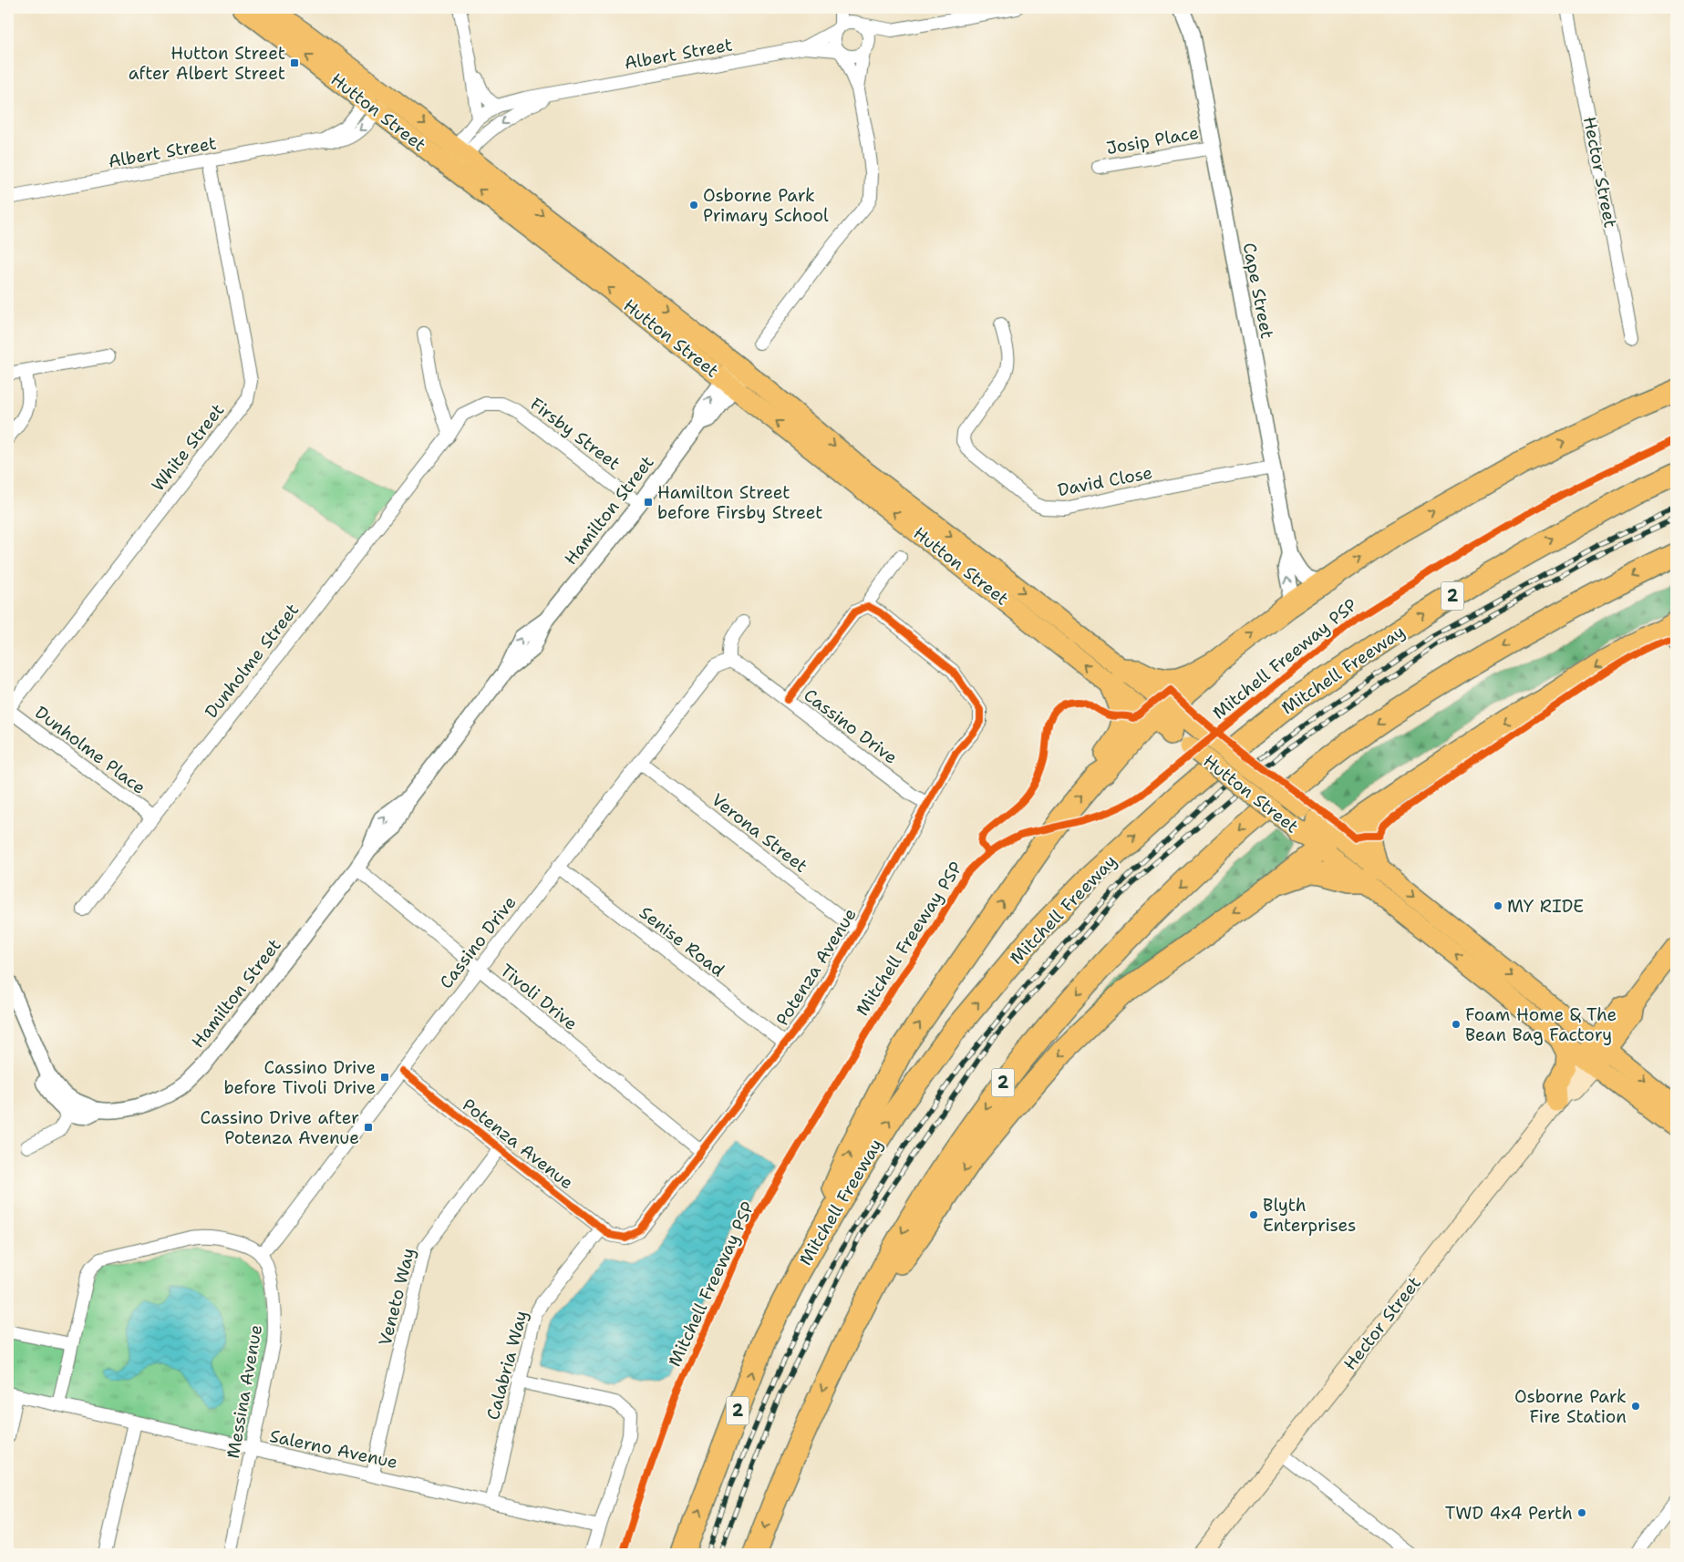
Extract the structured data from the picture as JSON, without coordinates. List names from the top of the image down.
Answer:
{
  "streets": {
    "highway": ["2", "Mitchell Freeway"],
    "main road": ["Hutton Street", "Hector Street"],
    "street": [
      "Albert Street",
      "Josip Place",
      "Cape Street",
      "Firsby Street",
      "White Street",
      "David Close",
      "Hamilton Street",
      "Dunholme Street",
      "Cassino Drive",
      "Dunholme Place",
      "Verona Street",
      "Senise Road",
      "Potenza Avenue",
      "Tivoli Drive",
      "Veneto Way",
      "Calabria Way",
      "Messina Avenue",
      "Salerno Avenue"
    ],
    "cycle path": ["Mitchell Freeway PSP"]
  },
  "crossings": [
    ["Albert Street", "Hutton Street"],
    ["Albert Street", "White Street"],
    ["Hutton Street", "Hector Street"],
    ["Hutton Street", "Hamilton Street"],
    ["Josip Place", "Cape Street"],
    ["Cape Street", "David Close"],
    ["Firsby Street", "Hamilton Street"],
    ["Firsby Street", "Dunholme Street"],
    ["White Street", "Dunholme Place"],
    ["Hamilton Street", "Tivoli Drive"],
    ["Dunholme Street", "Dunholme Place"],
    ["Cassino Drive", "Verona Street"],
    ["Cassino Drive", "Senise Road"],
    ["Cassino Drive", "Potenza Avenue"],
    ["Cassino Drive", "Tivoli Drive"],
    ["Cassino Drive", "Messina Avenue"],
    ["Verona Street", "Potenza Avenue"],
    ["Senise Road", "Potenza Avenue"],
    ["Potenza Avenue", "Tivoli Drive"],
    ["Potenza Avenue", "Veneto Way"],
    ["Potenza Avenue", "Calabria Way"],
    ["Veneto Way", "Salerno Avenue"],
    ["Calabria Way", "Salerno Avenue"],
    ["Messina Avenue", "Salerno Avenue"]
  ],
  "places": {
    "transit": [
      "Hutton Street after Albert Street",
      "Hamilton Street before Firsby Street",
      "Cassino Drive before Tivoli Drive",
      "Cassino Drive after Potenza Avenue"
    ],
    "other": [
      "Osborne Park Primary School",
      "MY RIDE",
      "Foam Home & The Bean Bag Factory",
      "Blyth Enterprises",
      "Osborne Park Fire Station",
      "TWD 4x4 Perth"
    ]
  }
}
